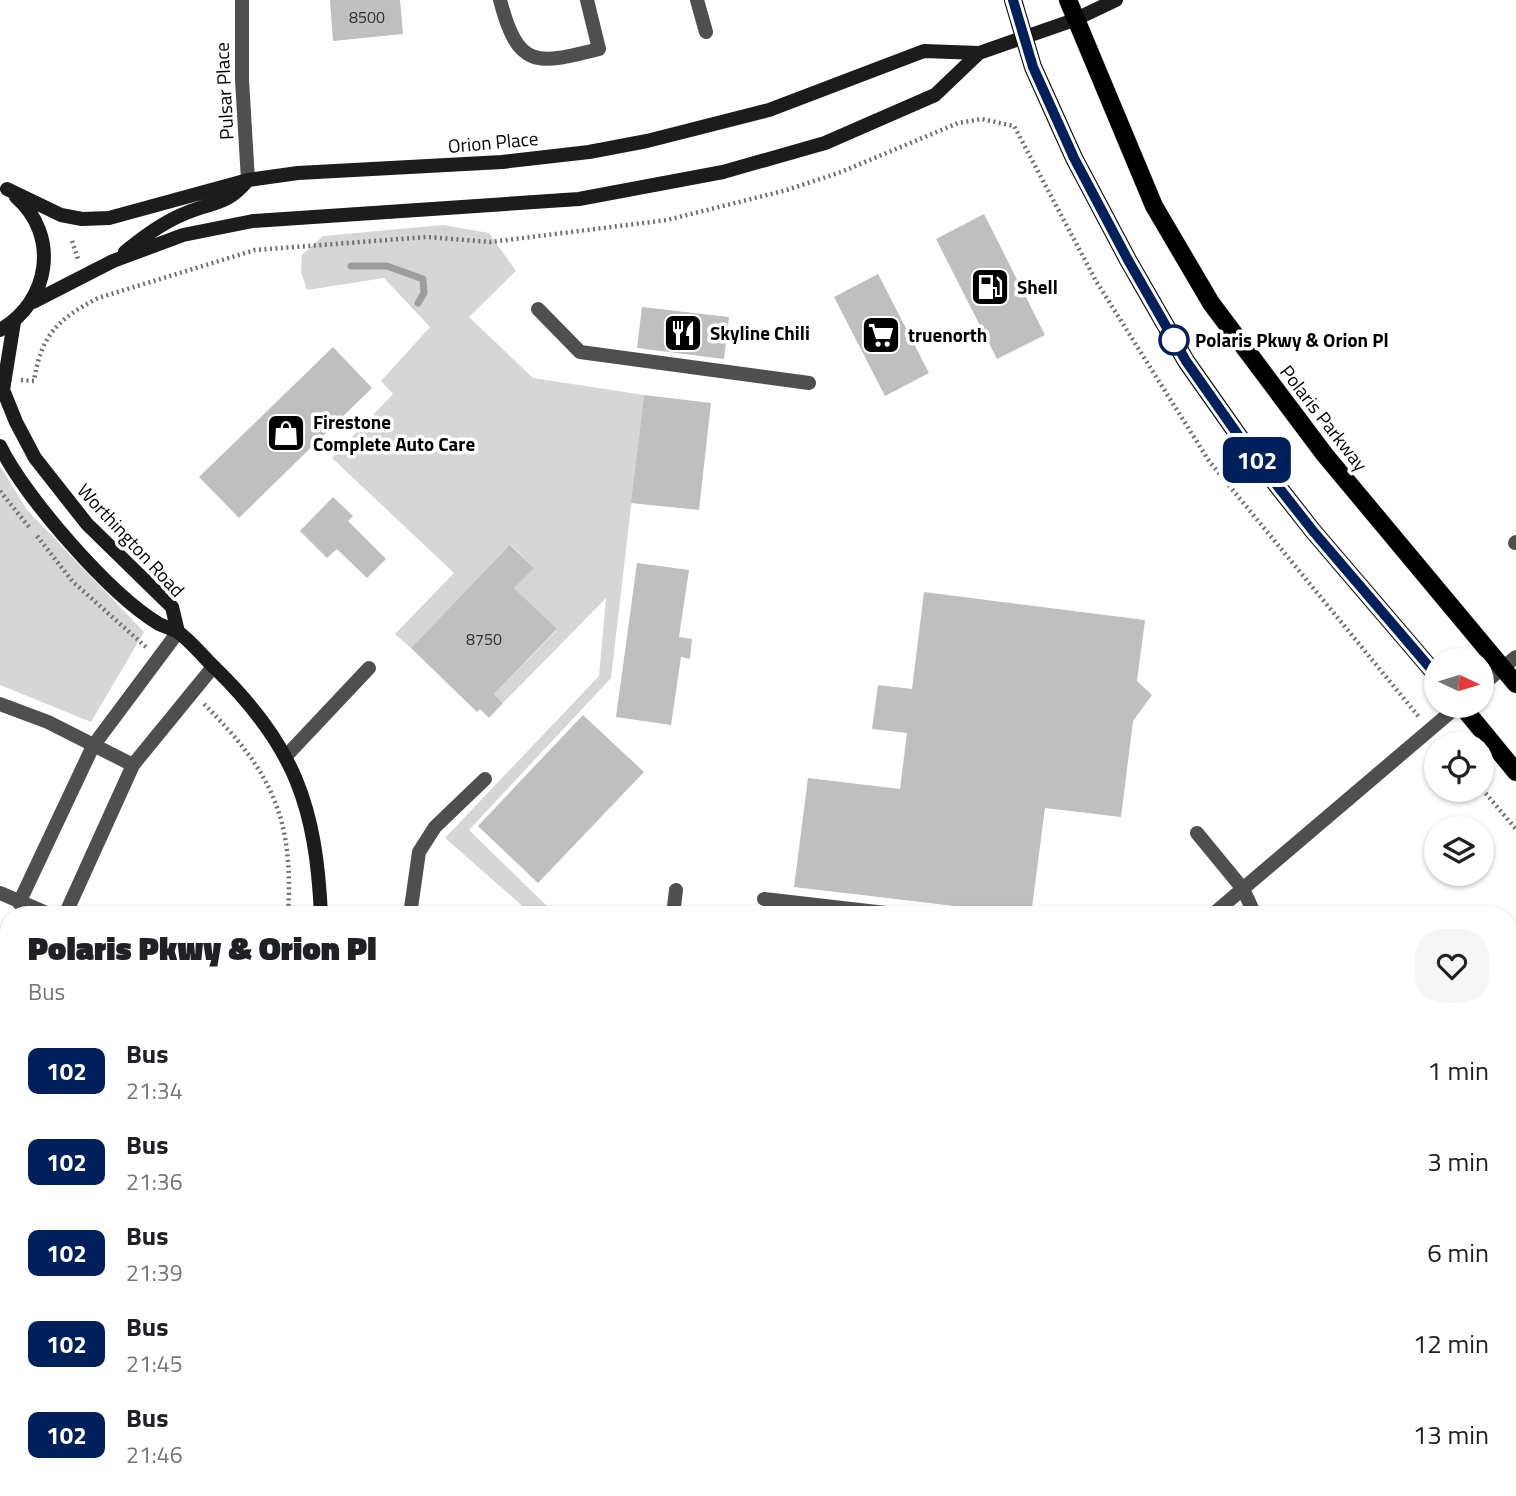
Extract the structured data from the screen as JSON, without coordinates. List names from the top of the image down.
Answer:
{
  "streets": {
    "main road": ["Orion Place", "Polaris Parkway", "Worthington Road"],
    "street": ["Pulsar Place"]
  },
  "crossings": [
    ["Pulsar Place", "Orion Place"],
    ["Orion Place", "Polaris Parkway"]
  ],
  "places": {
    "fuel station": ["Shell"],
    "restaurant": ["Skyline Chili"],
    "supermarket": ["truenorth"],
    "other": ["Polaris Pkwy & Orion Pl"],
    "shop": ["Firestone Complete Auto Care"]
  },
  "lines": ["bus line 102"],
  "house_numbers": ["8500", "8750"],
  "north": "right",
  "page": {
    "on_map": "102",
    "heading": ["Polaris Pkwy & Orion Pl", "Bus"],
    "list": [
      {
        "mark": "102",
        "name": "Bus",
        "note": "21:34",
        "value": "1 min"
      },
      {
        "mark": "102",
        "name": "Bus",
        "note": "21:36",
        "value": "3 min"
      },
      {
        "mark": "102",
        "name": "Bus",
        "note": "21:39",
        "value": "6 min"
      },
      {
        "mark": "102",
        "name": "Bus",
        "note": "21:45",
        "value": "12 min"
      },
      {
        "mark": "102",
        "name": "Bus",
        "note": "21:46",
        "value": "13 min"
      }
    ]
  }
}
